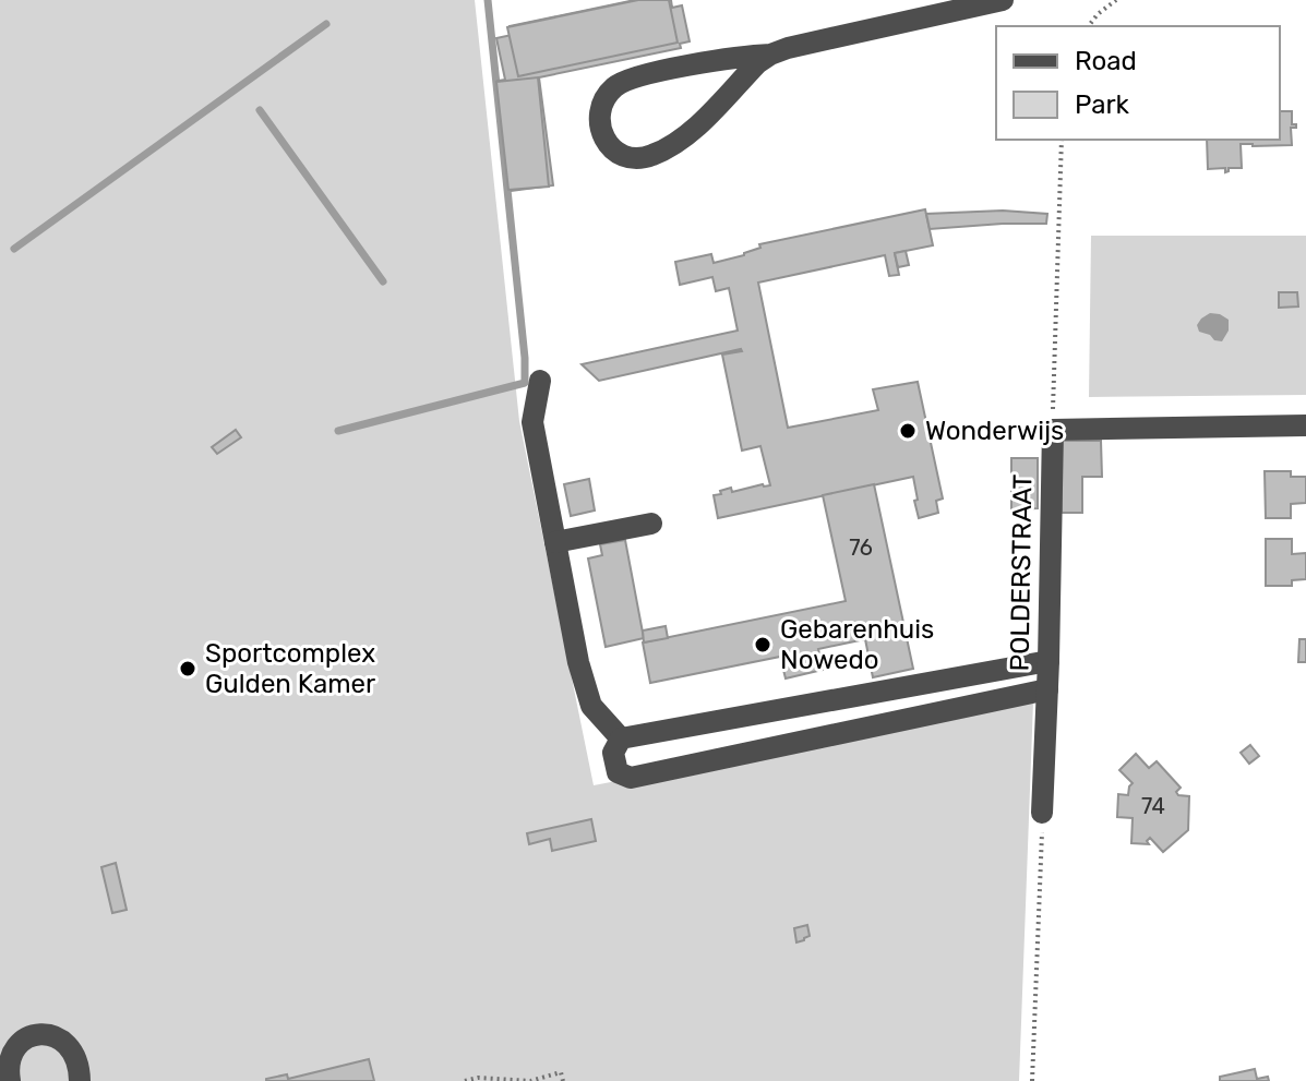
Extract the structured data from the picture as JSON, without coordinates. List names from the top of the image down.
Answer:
{
  "streets": {
    "street": ["POLDERSTRAAT"]
  },
  "places": ["Wonderwijs", "Gebarenhuis Nowedo", "Sportcomplex Gulden Kamer"],
  "house_numbers": ["76", "74"],
  "legend": ["Road", "Park"]
}
